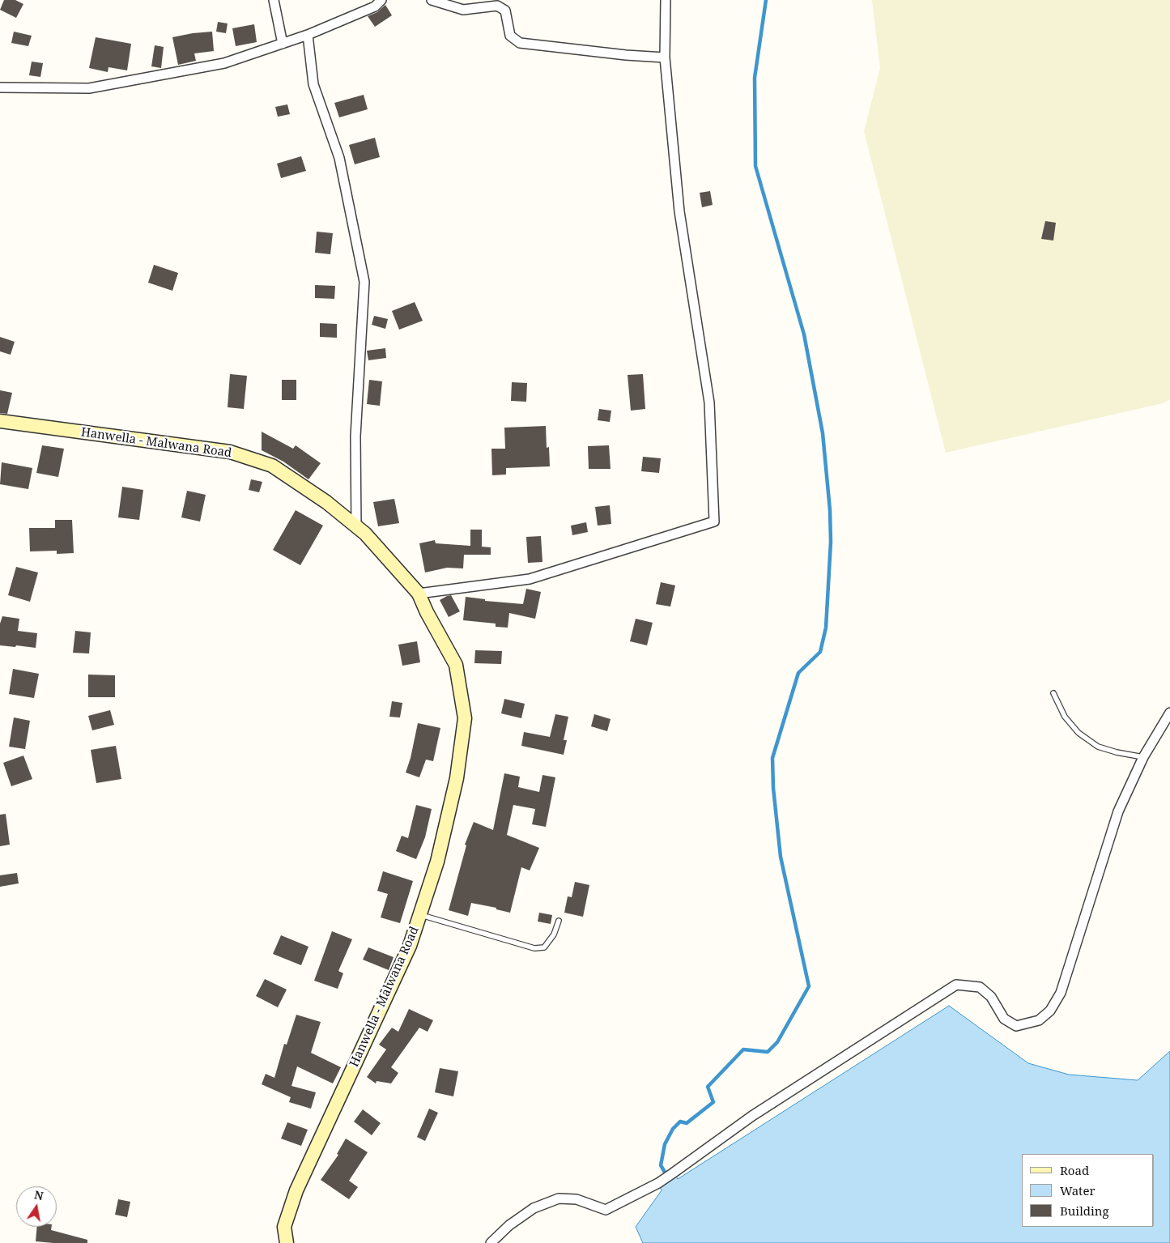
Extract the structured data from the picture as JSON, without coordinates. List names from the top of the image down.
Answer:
{
  "streets": {
    "street": ["Hanwella - Malwana Road"]
  },
  "legend": ["Road", "Water", "Building"],
  "north": "top"
}
